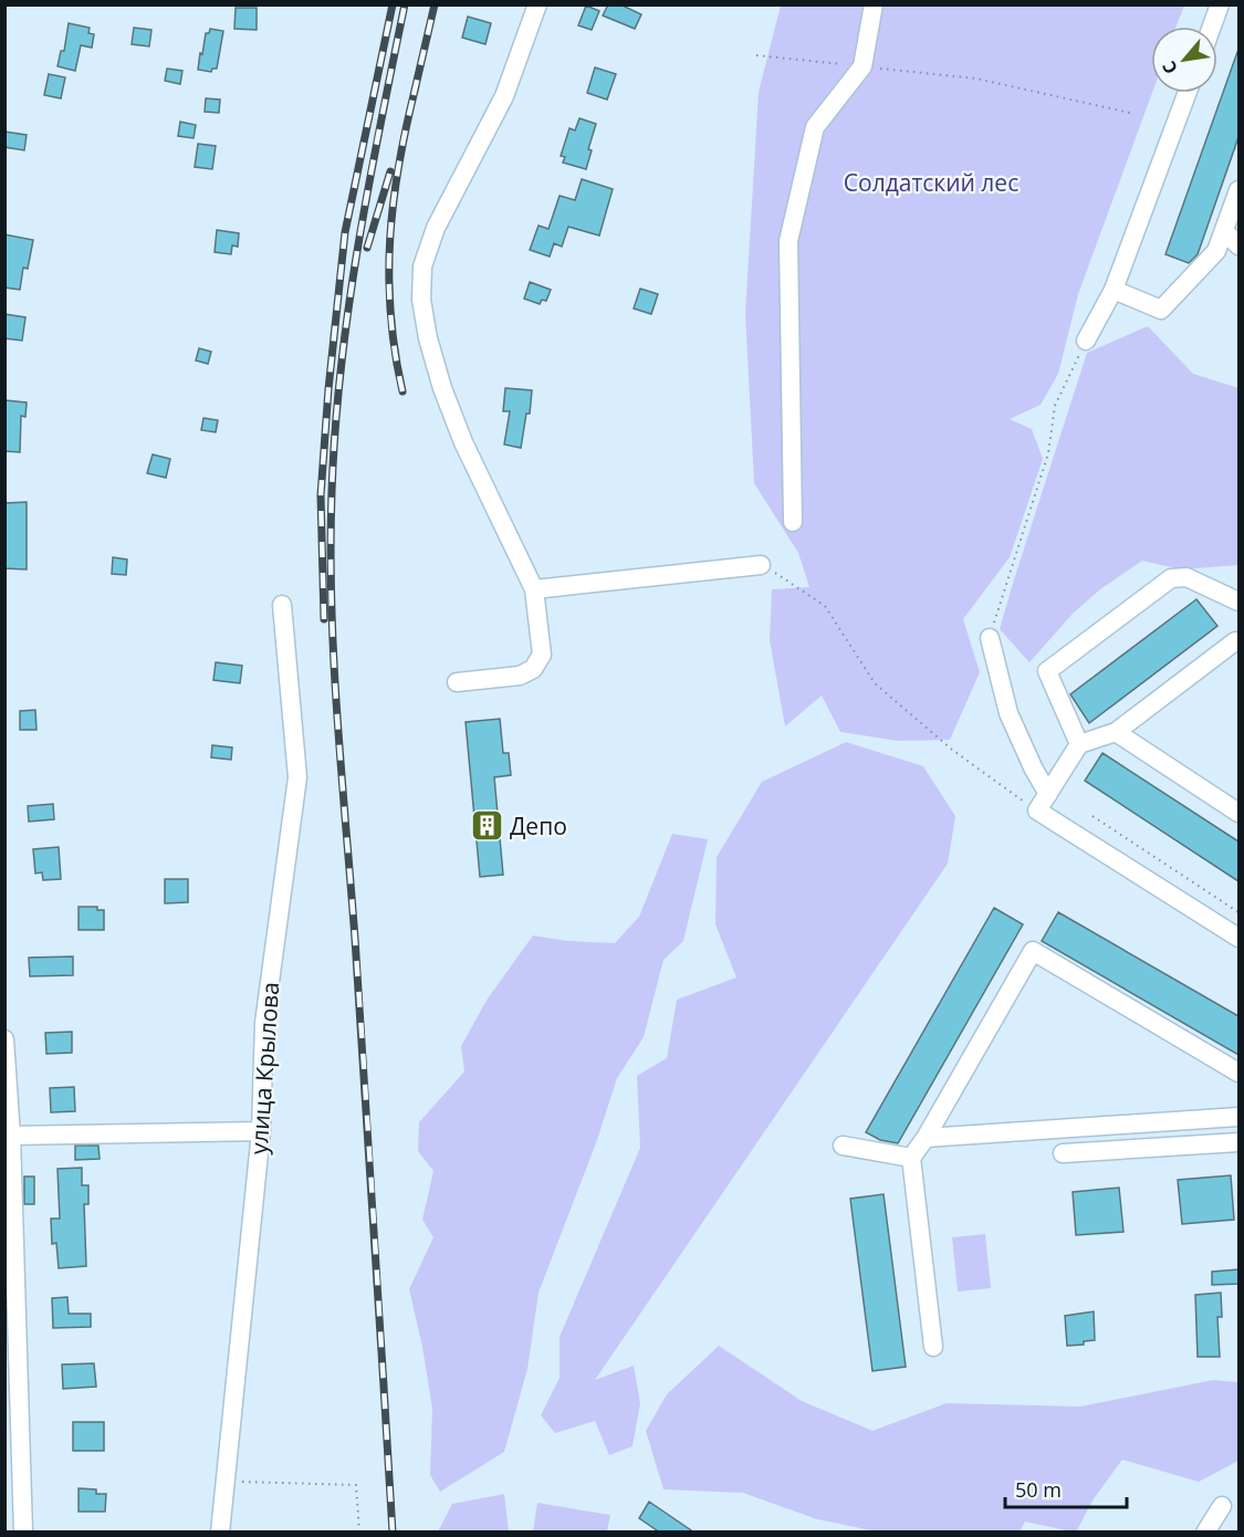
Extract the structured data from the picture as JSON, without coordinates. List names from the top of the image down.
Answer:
{
  "streets": {
    "street": ["улица Крылова"]
  },
  "parks": ["Солдатский лес"],
  "places": {
    "building": ["Депо"]
  },
  "scale_bar": "50 m",
  "north": "bottom left"
}
